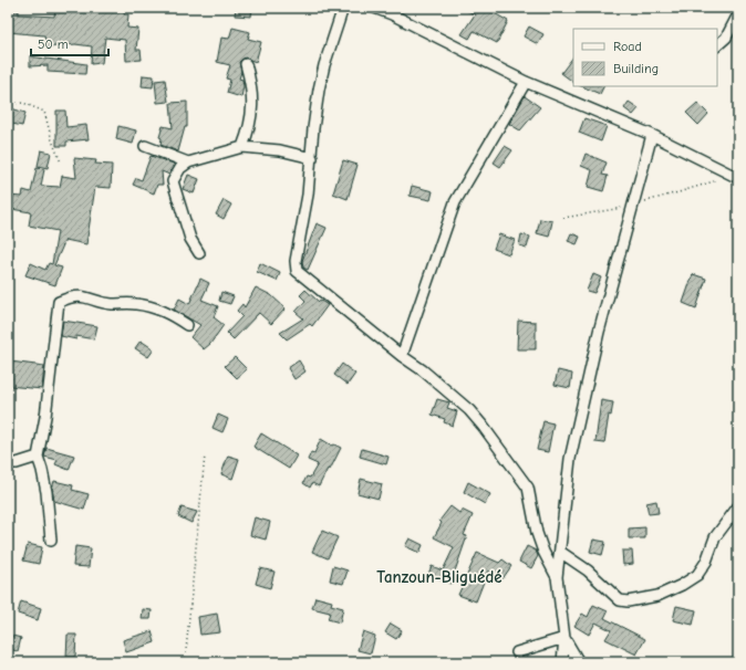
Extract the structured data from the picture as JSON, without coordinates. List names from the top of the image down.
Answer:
{
  "districts": ["Tanzoun-Bliguédé"],
  "legend": ["Road", "Building"],
  "scale_bar": "50 m"
}
